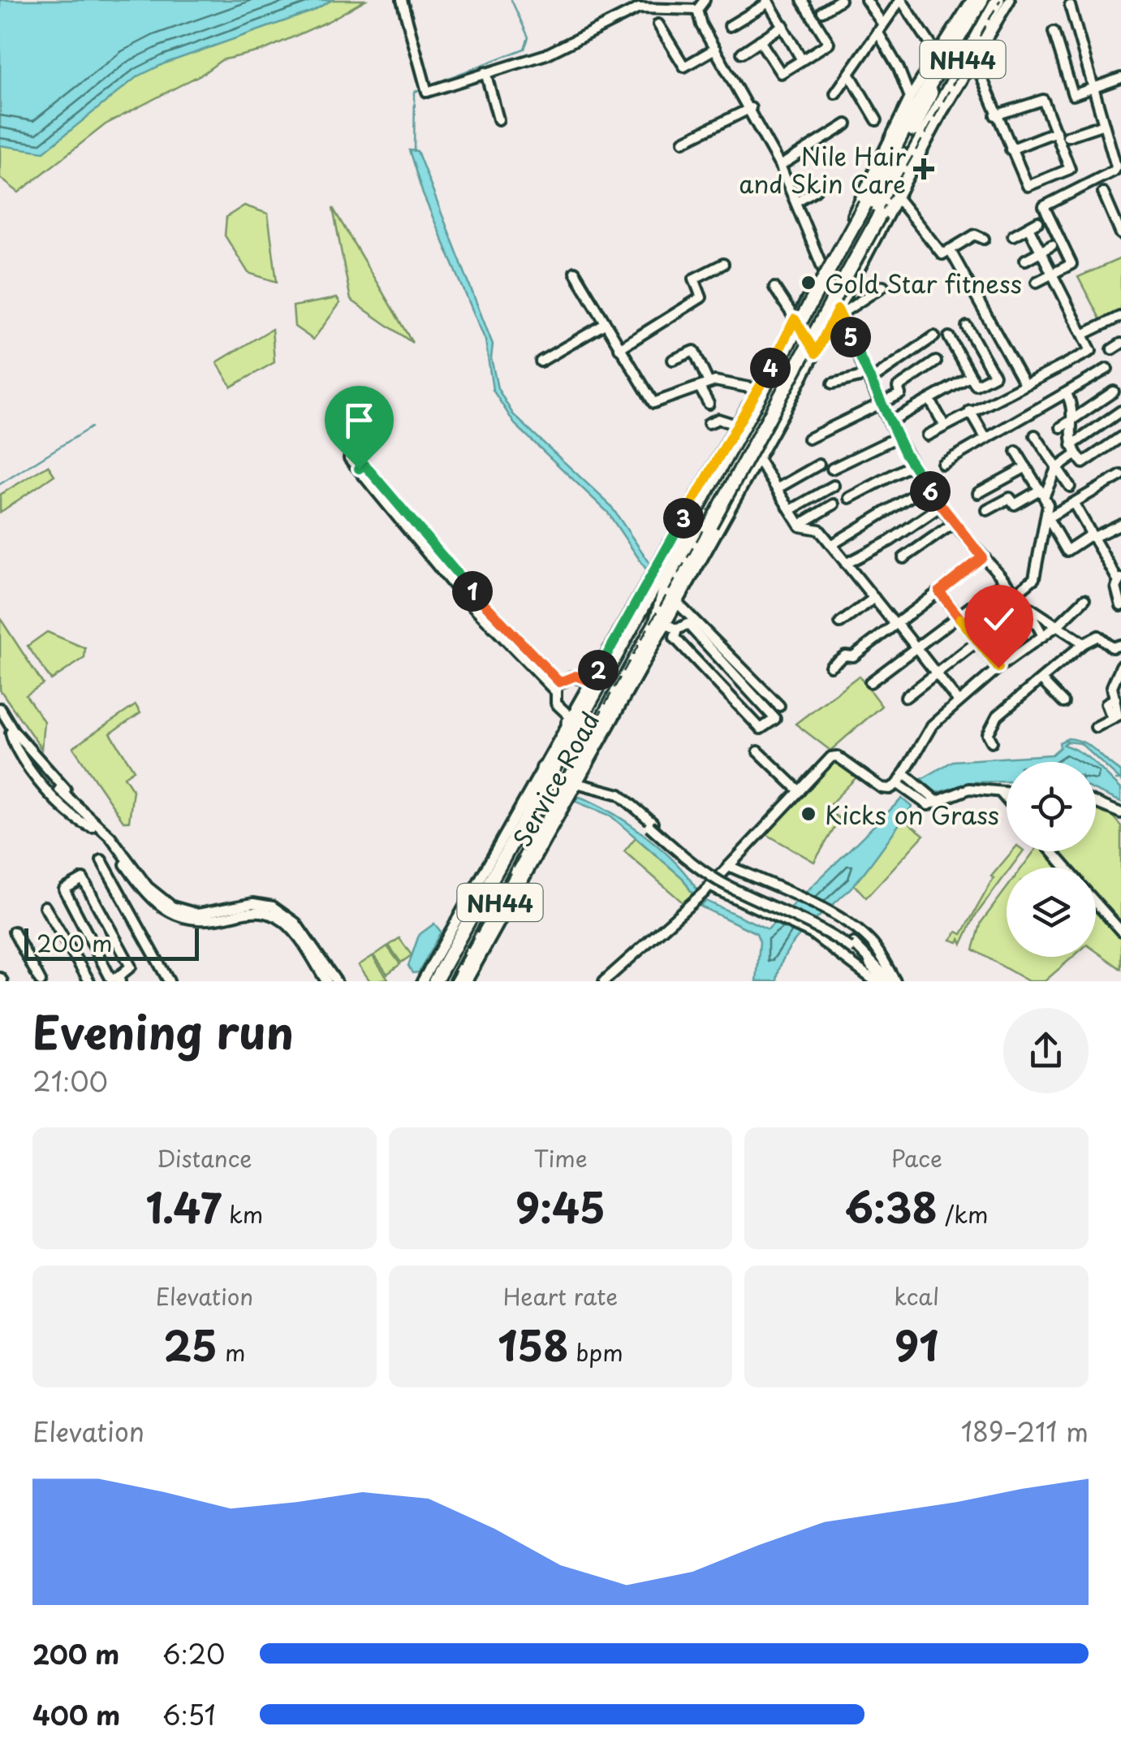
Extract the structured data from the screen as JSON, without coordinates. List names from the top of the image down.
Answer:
{
  "streets": {
    "highway": ["NH44"],
    "street": ["Service Road"]
  },
  "crossings": [
    ["NH44", "Service Road"]
  ],
  "places": {
    "health": ["Nile Hair and Skin Care"],
    "other": ["Gold Star fitness", "Kicks on Grass"]
  },
  "scale_bar": "200 m",
  "page": {
    "pins": [
      "5",
      "4",
      "6",
      "3",
      "1",
      "2"
    ],
    "scale": "200 m",
    "heading": ["Evening run", "21:00"],
    "stats": [
      ["Distance", "1.47 km"],
      ["Time", "9:45"],
      ["Pace", "6:38 /km"],
      ["Elevation", "25 m"],
      ["Heart rate", "158 bpm"],
      ["kcal", "91"]
    ],
    "chart": ["Elevation", "189–211 m"],
    "list": [
      {
        "name": "200 m",
        "note": "6:20"
      },
      {
        "name": "400 m",
        "note": "6:51"
      }
    ]
  }
}
